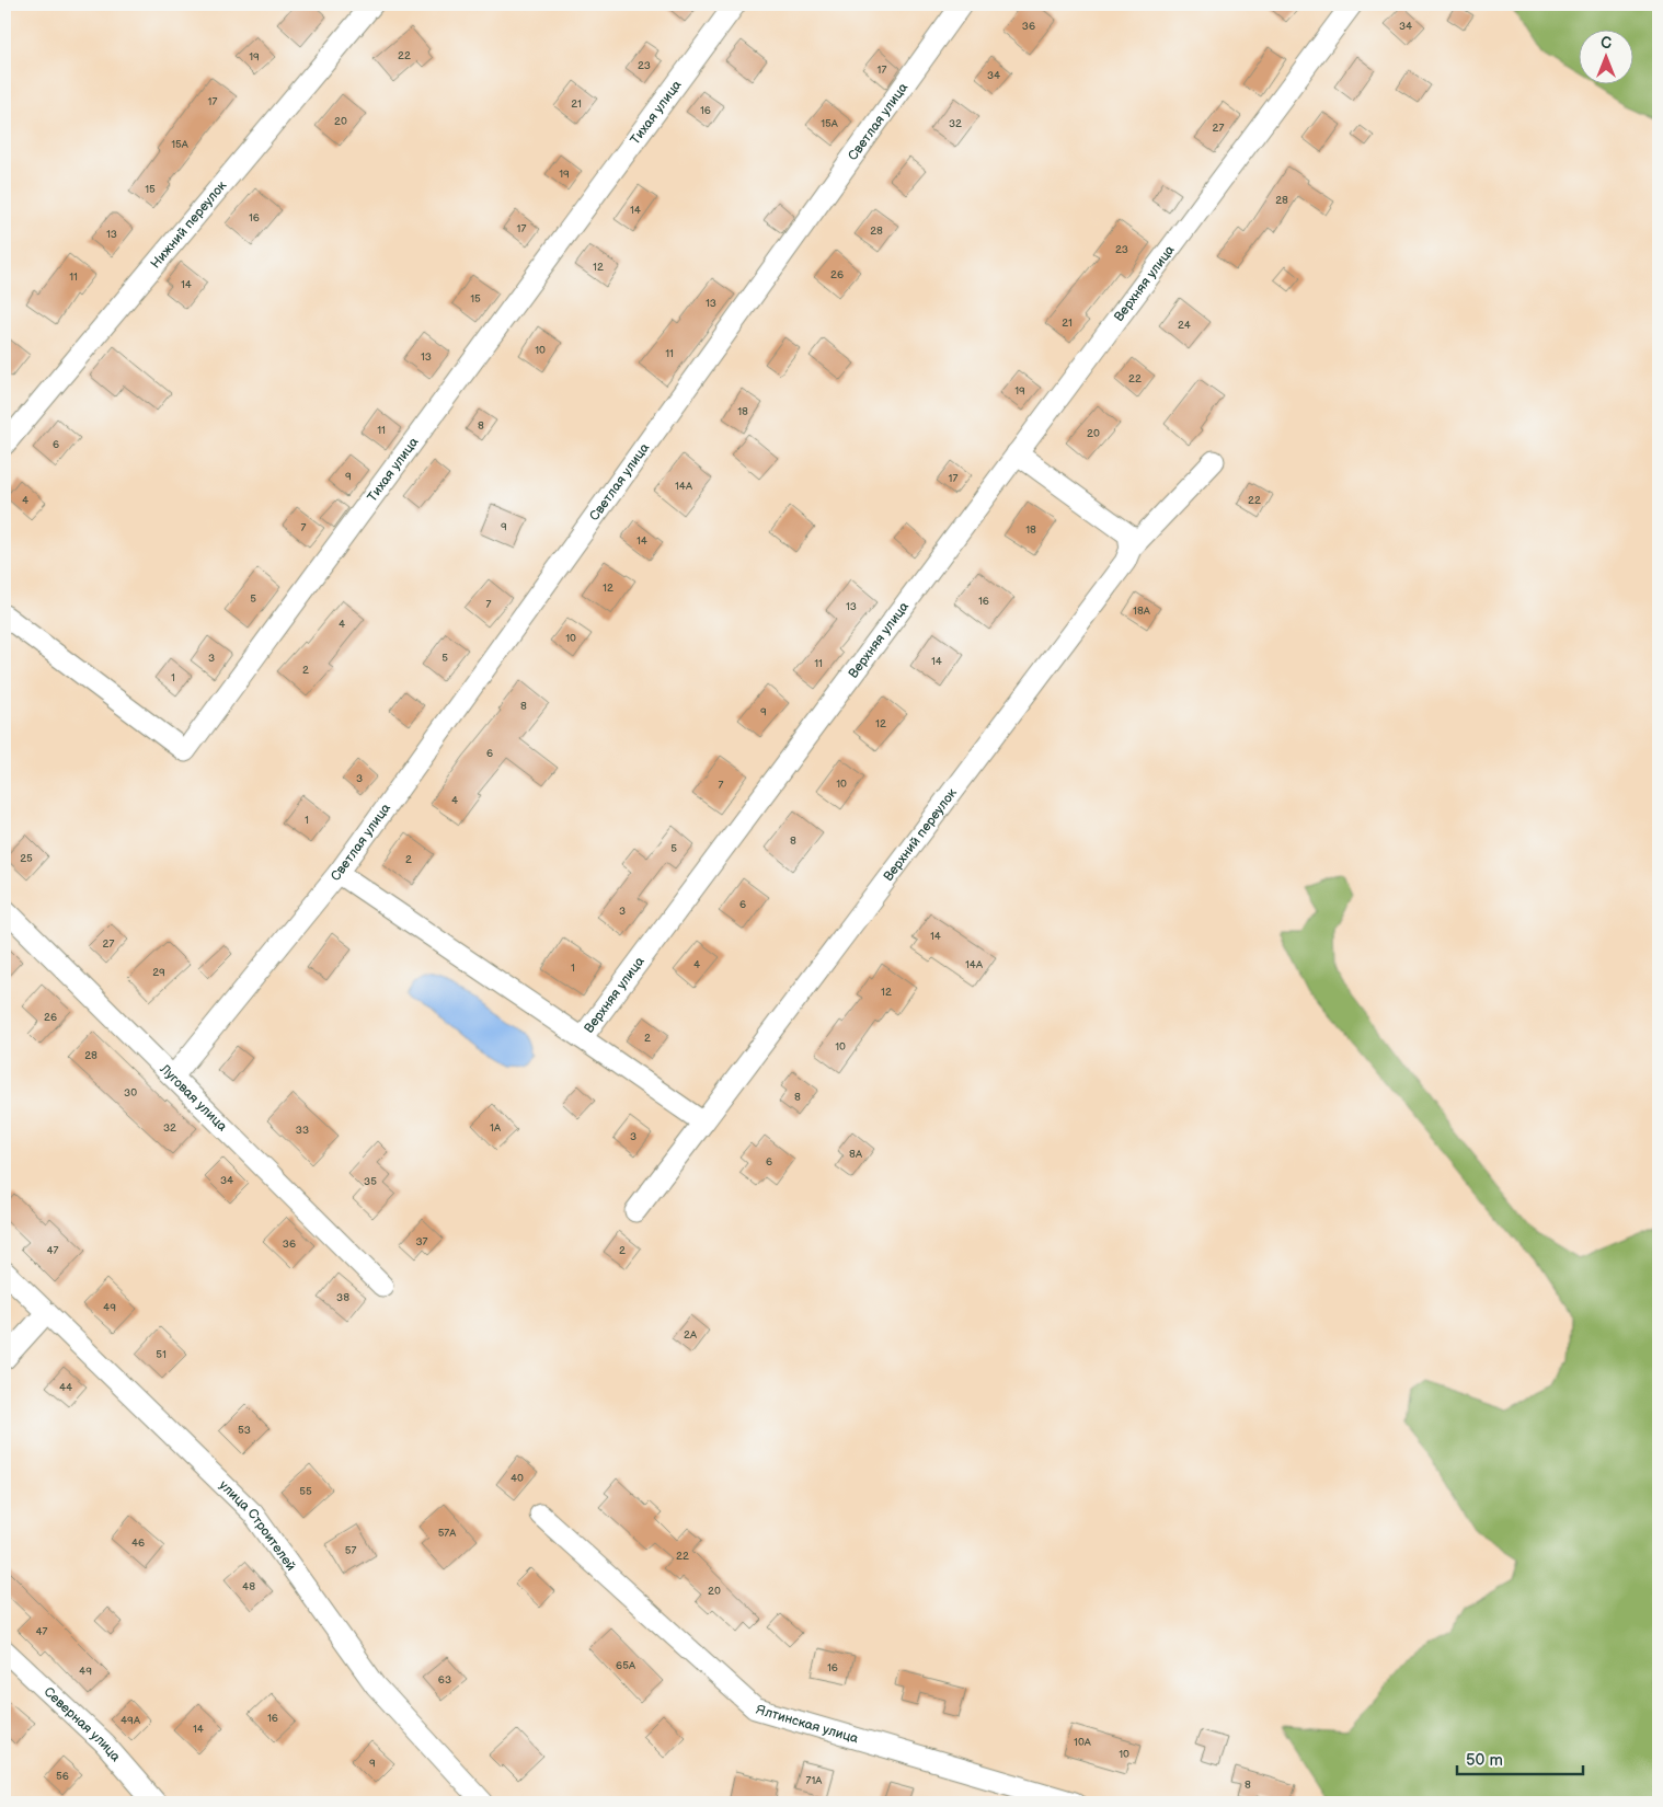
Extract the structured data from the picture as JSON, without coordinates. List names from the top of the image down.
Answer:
{
  "streets": {
    "street": [
      "Тихая улица",
      "Светлая улица",
      "Нижний переулок",
      "Верхняя улица",
      "Верхний переулок",
      "Луговая улица",
      "улица Строителей",
      "Ялтинская улица",
      "Северная улица"
    ]
  },
  "crossings": [
    ["Светлая улица", "Верхняя улица"],
    ["Светлая улица", "Луговая улица"]
  ],
  "house_numbers": [
    "36",
    "34",
    "22",
    "19",
    "23",
    "17",
    "34",
    "17",
    "21",
    "16",
    "20",
    "15А",
    "32",
    "27",
    "15А",
    "19",
    "15",
    "28",
    "14",
    "16",
    "17",
    "28",
    "13",
    "23",
    "12",
    "26",
    "11",
    "14",
    "15",
    "13",
    "21",
    "24",
    "10",
    "11",
    "13",
    "22",
    "19",
    "18",
    "8",
    "11",
    "20",
    "6",
    "9",
    "17",
    "14А",
    "4",
    "22",
    "9",
    "7",
    "18",
    "14",
    "12",
    "5",
    "16",
    "7",
    "13",
    "18А",
    "4",
    "10",
    "3",
    "5",
    "14",
    "11",
    "2",
    "1",
    "8",
    "9",
    "12",
    "6",
    "3",
    "10",
    "7",
    "4",
    "1",
    "8",
    "5",
    "25",
    "2",
    "6",
    "3",
    "14",
    "27",
    "4",
    "14А",
    "1",
    "29",
    "12",
    "26",
    "2",
    "10",
    "28",
    "30",
    "8",
    "32",
    "1А",
    "33",
    "3",
    "8А",
    "6",
    "34",
    "35",
    "37",
    "36",
    "47",
    "2",
    "38",
    "49",
    "2А",
    "51",
    "44",
    "53",
    "40",
    "55",
    "57А",
    "46",
    "57",
    "22",
    "48",
    "20",
    "47",
    "65А",
    "16",
    "49",
    "63",
    "16",
    "49А",
    "14",
    "10А",
    "10",
    "9",
    "56",
    "71А",
    "8"
  ],
  "scale_bar": "50 m",
  "north": "top"
}
